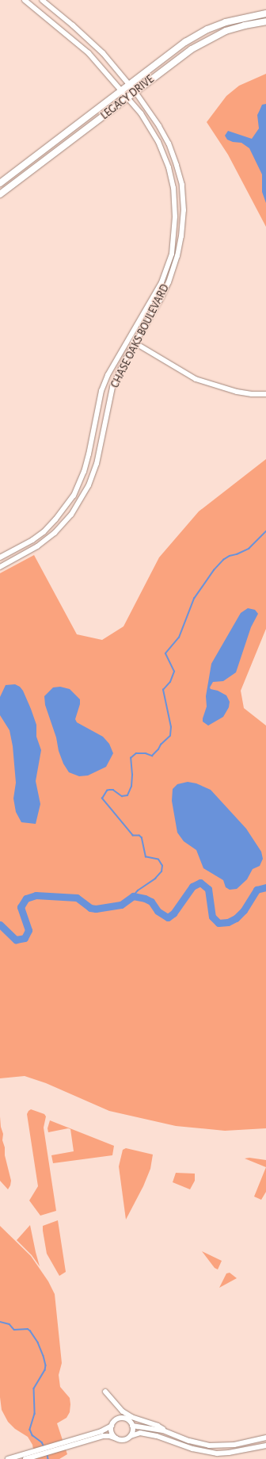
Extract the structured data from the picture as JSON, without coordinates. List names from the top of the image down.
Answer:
{
  "streets": {
    "main road": ["LEGACY DRIVE"],
    "street": ["CHASE OAKS BOULEVARD"]
  },
  "crossings": [
    ["LEGACY DRIVE", "CHASE OAKS BOULEVARD"]
  ]
}
